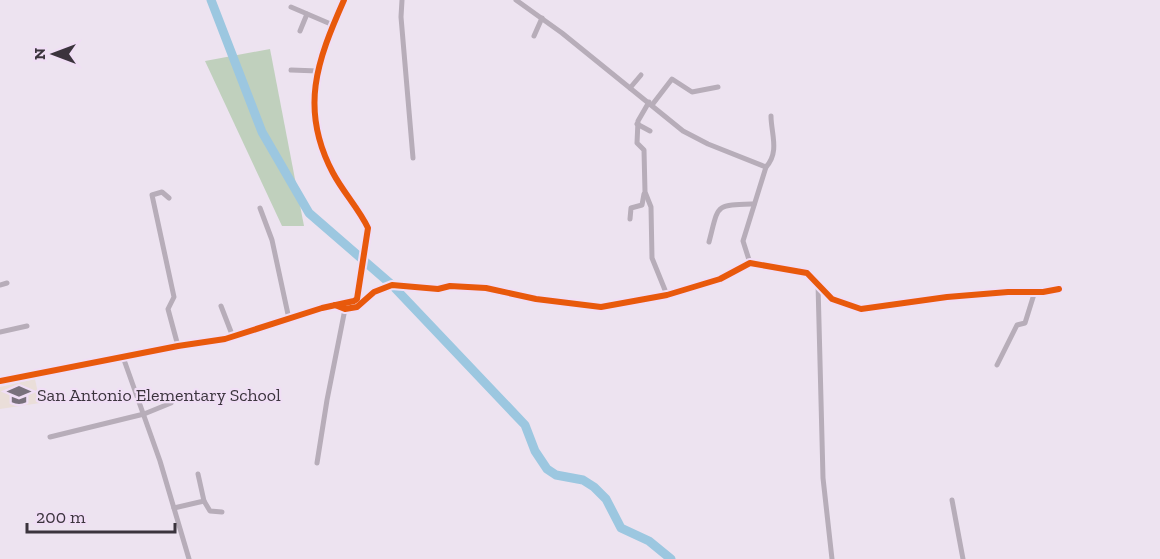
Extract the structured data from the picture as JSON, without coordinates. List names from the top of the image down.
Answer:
{
  "places": {
    "school or university": ["San Antonio Elementary School"]
  },
  "scale_bar": "200 m",
  "north": "left"
}
